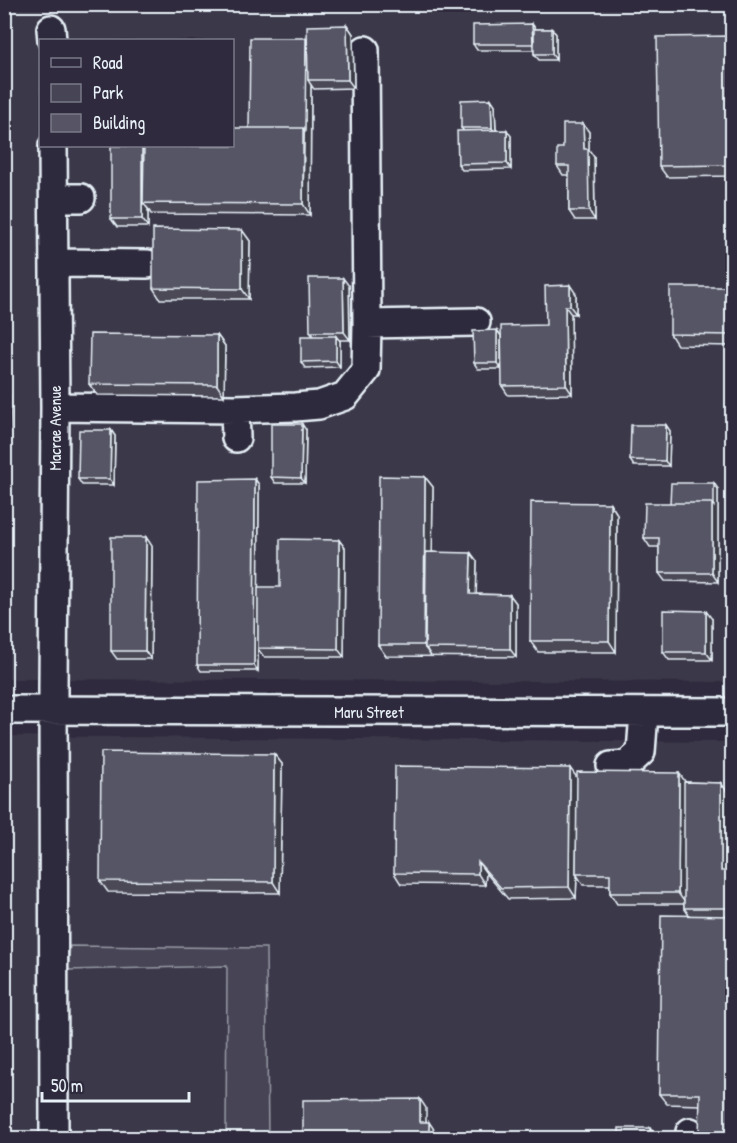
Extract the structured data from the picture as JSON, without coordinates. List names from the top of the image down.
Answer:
{
  "streets": {
    "street": ["Macrae Avenue", "Maru Street"]
  },
  "crossings": [
    ["Macrae Avenue", "Maru Street"]
  ],
  "legend": ["Road", "Park", "Building"],
  "scale_bar": "50 m"
}
